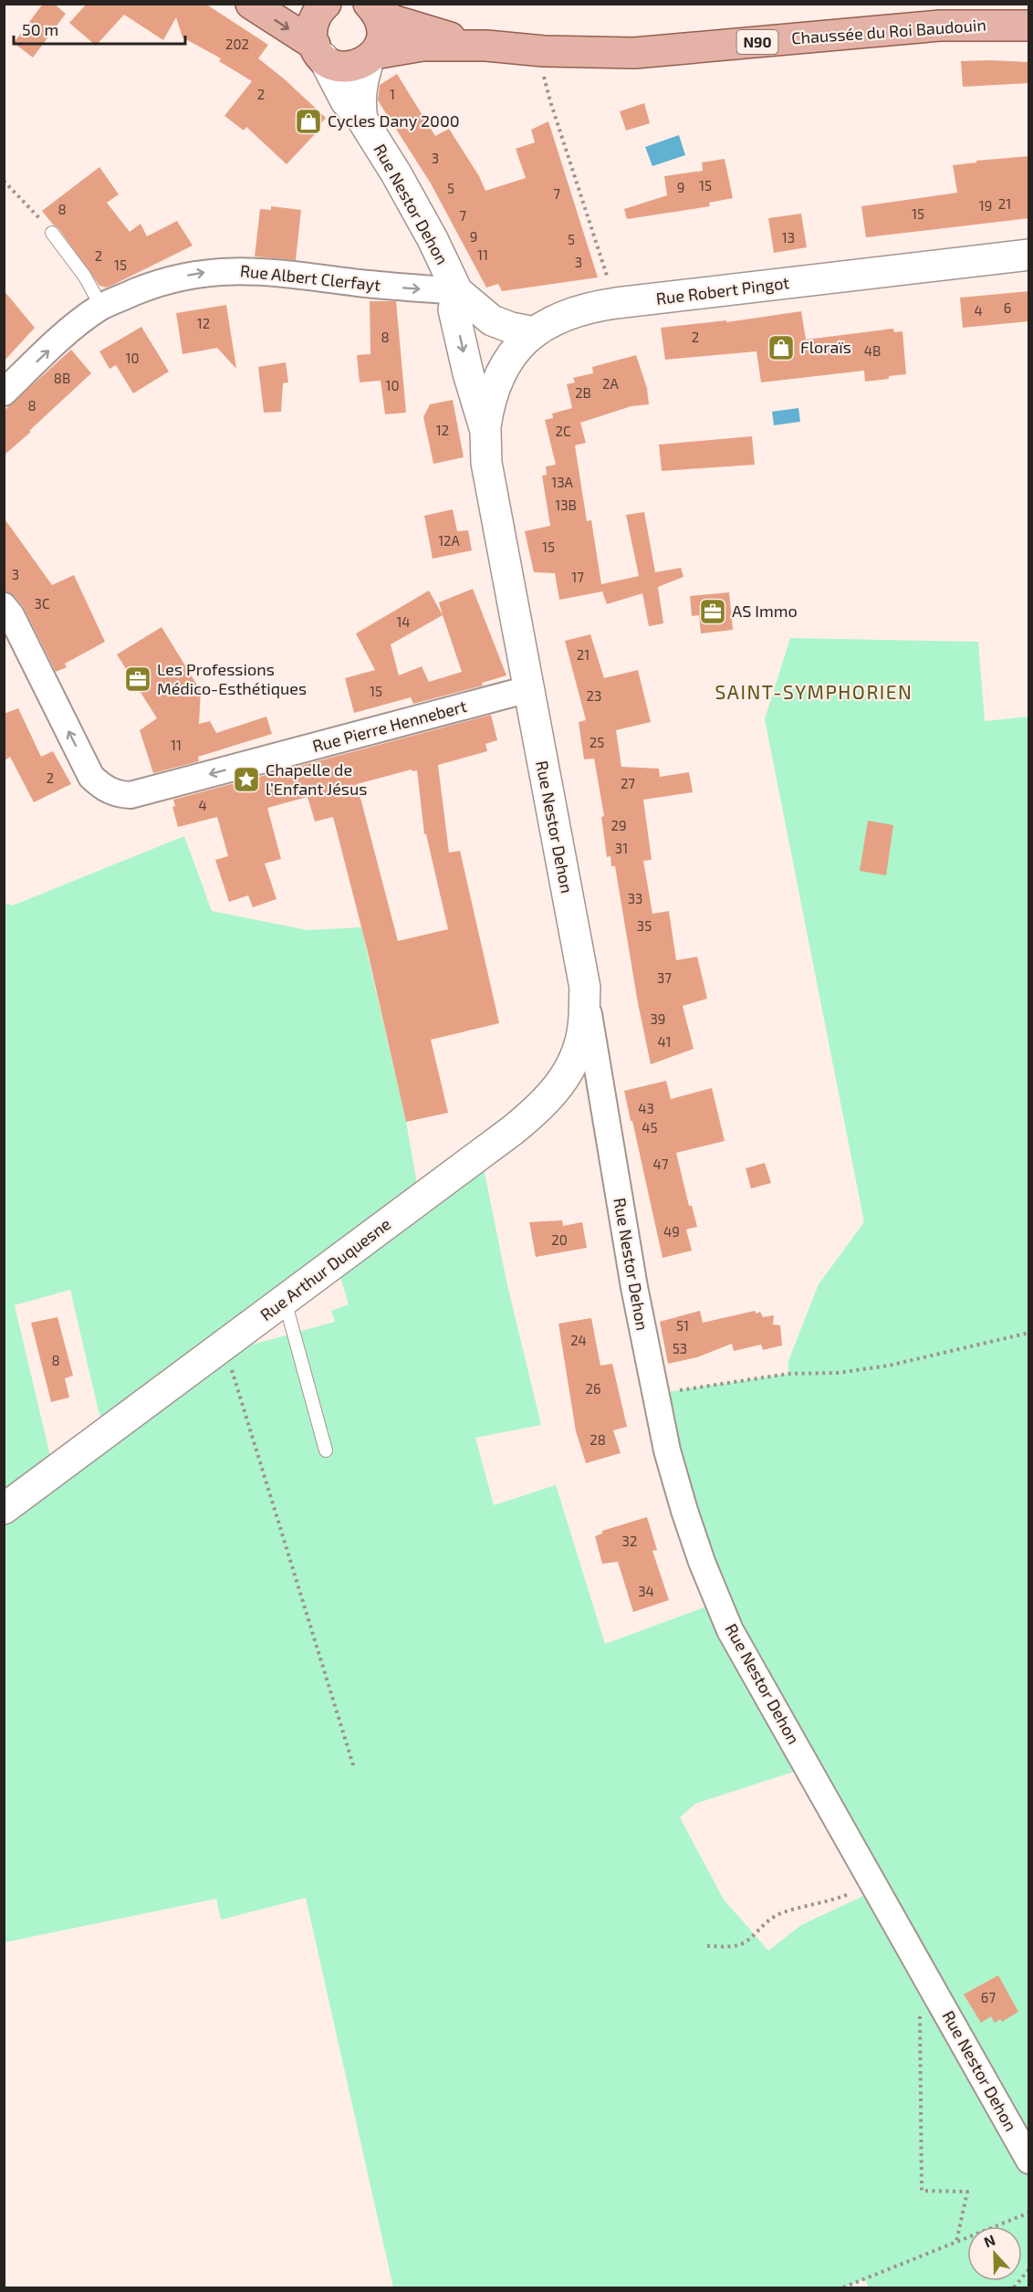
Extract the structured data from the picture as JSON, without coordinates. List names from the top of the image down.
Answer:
{
  "streets": {
    "main road": [
      "Chaussée du Roi Baudouin",
      "N90",
      "Rue Nestor Dehon",
      "Rue Robert Pingot",
      "Rue Arthur Duquesne"
    ],
    "street": ["Rue Albert Clerfayt", "Rue Pierre Hennebert"]
  },
  "crossings": [
    ["Chaussée du Roi Baudouin", "Rue Nestor Dehon"],
    ["Rue Nestor Dehon", "Rue Albert Clerfayt"],
    ["Rue Nestor Dehon", "Rue Robert Pingot"],
    ["Rue Nestor Dehon", "Rue Pierre Hennebert"],
    ["Rue Nestor Dehon", "Rue Arthur Duquesne"]
  ],
  "one_way": ["Rue Albert Clerfayt", "Rue Pierre Hennebert"],
  "districts": ["SAINT-SYMPHORIEN"],
  "places": {
    "shop": ["Cycles Dany 2000", "Floraïs"],
    "office": ["AS Immo", "Les Professions Médico-Esthétiques"],
    "place": ["Chapelle de l’Enfant Jésus"]
  },
  "house_numbers": [
    "202",
    "2",
    "1",
    "3",
    "15",
    "9",
    "5",
    "7",
    "21",
    "19",
    "8",
    "15",
    "7",
    "9",
    "13",
    "5",
    "11",
    "2",
    "3",
    "15",
    "6",
    "4",
    "12",
    "8",
    "2",
    "4B",
    "10",
    "8B",
    "2A",
    "10",
    "2B",
    "8",
    "12",
    "2C",
    "13A",
    "13B",
    "12A",
    "15",
    "3",
    "17",
    "3C",
    "14",
    "21",
    "15",
    "23",
    "25",
    "11",
    "2",
    "27",
    "4",
    "29",
    "31",
    "33",
    "35",
    "37",
    "39",
    "41",
    "43",
    "45",
    "47",
    "49",
    "20",
    "51",
    "24",
    "53",
    "8",
    "26",
    "28",
    "32",
    "34",
    "67"
  ],
  "scale_bar": "50 m",
  "north": "top"
}
